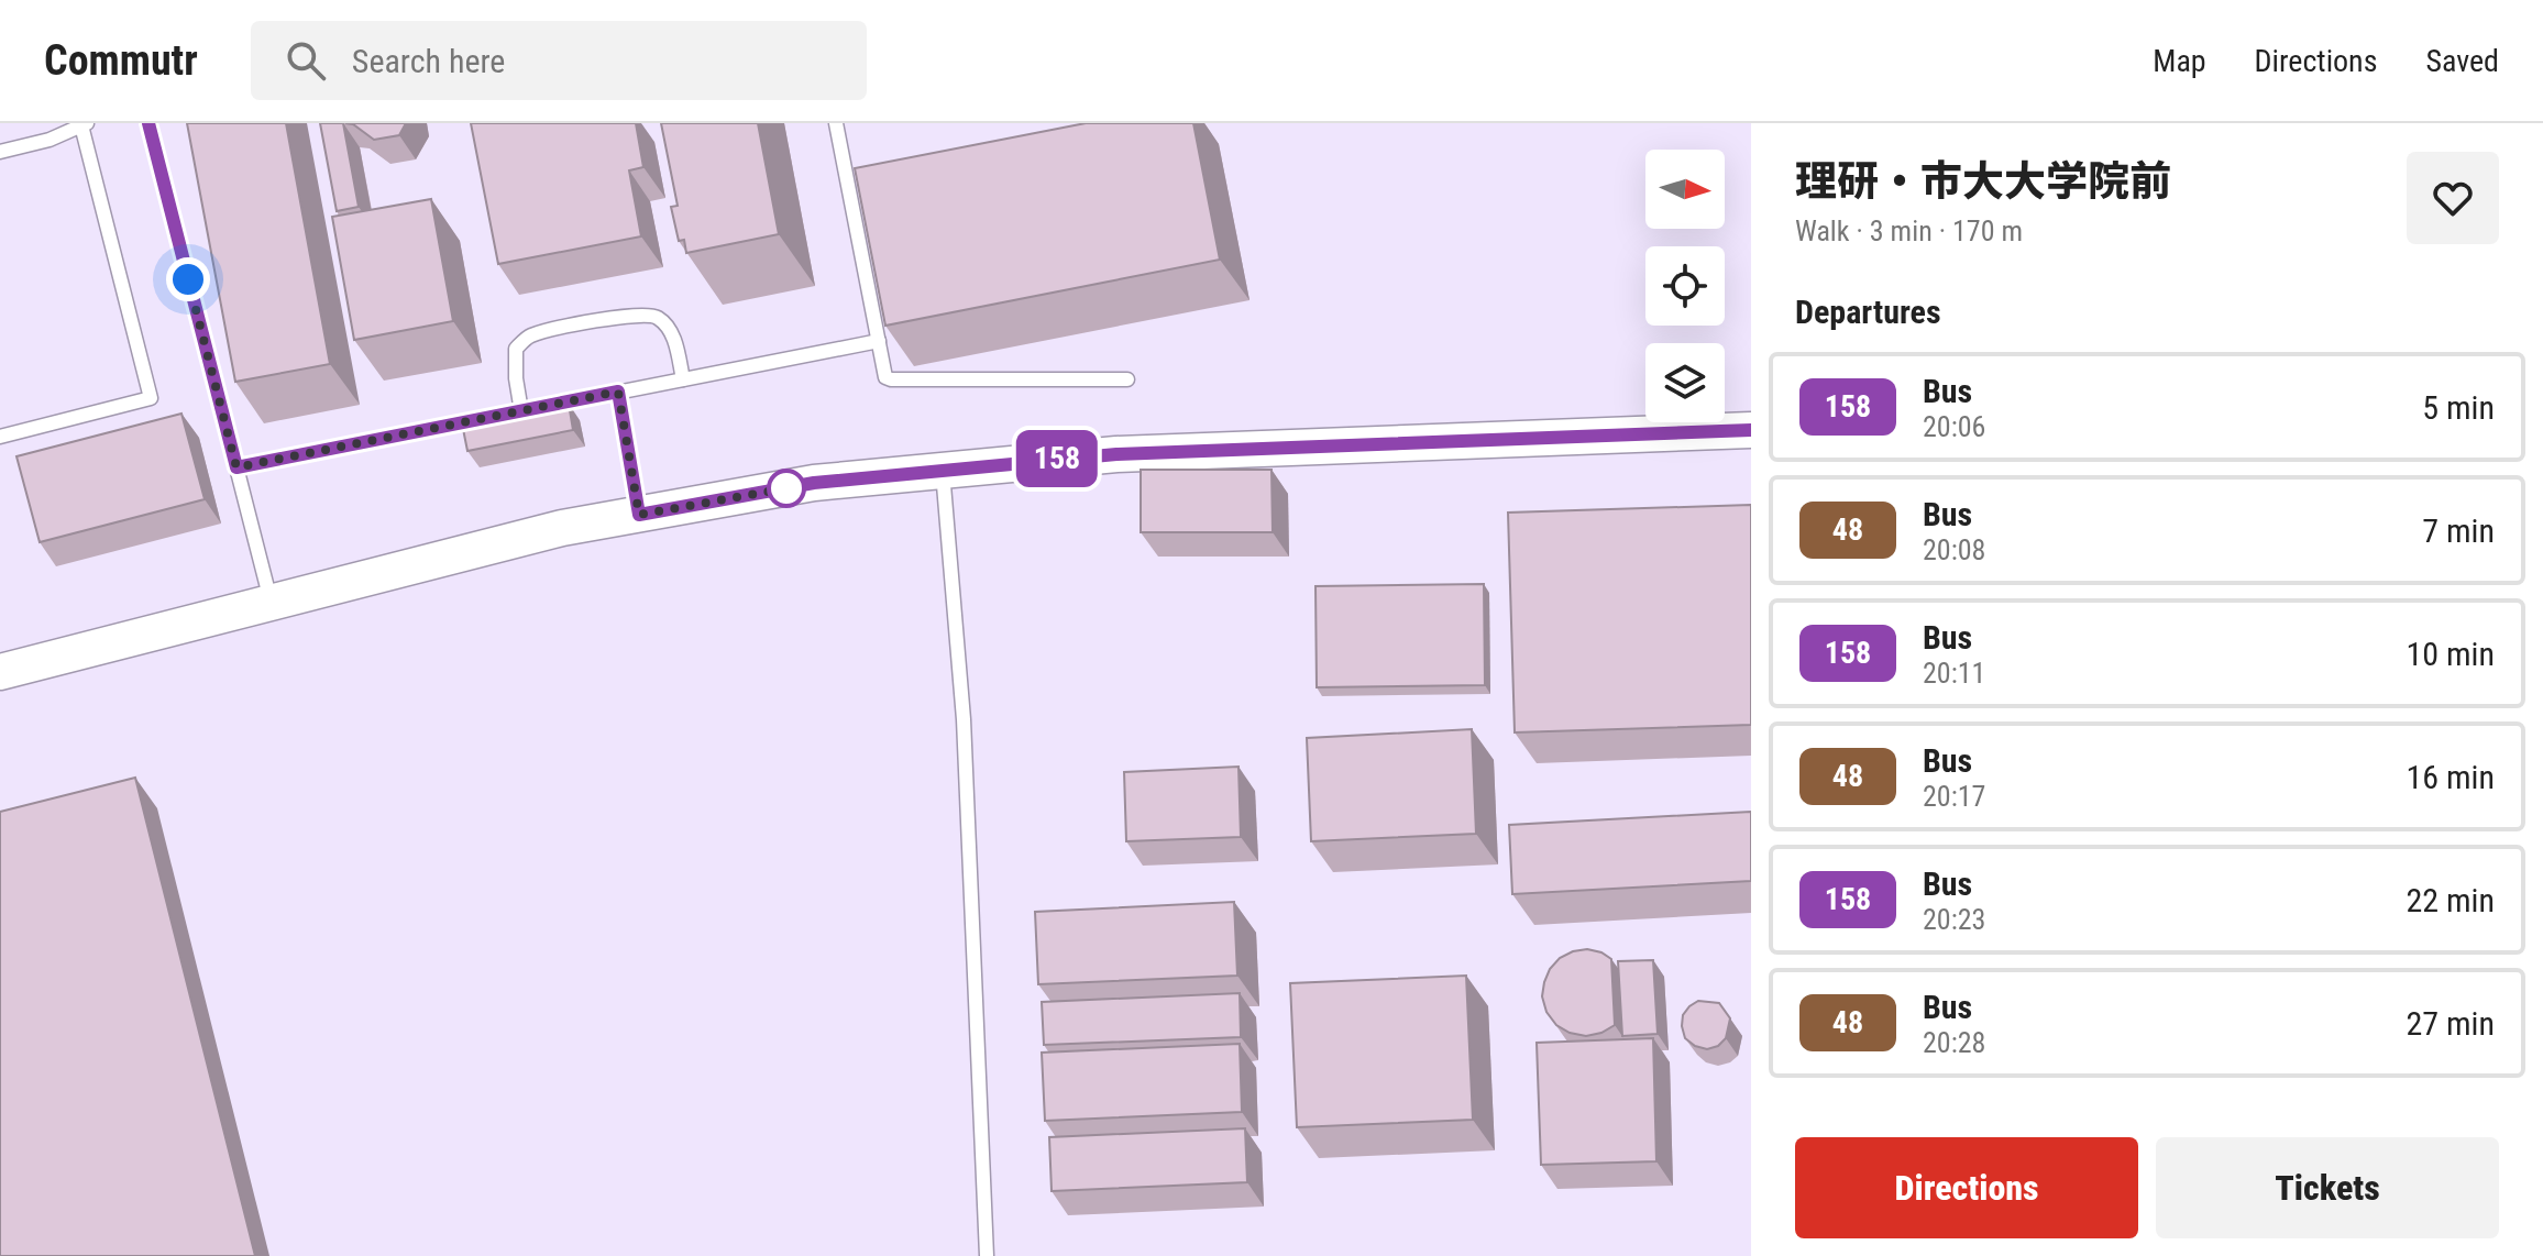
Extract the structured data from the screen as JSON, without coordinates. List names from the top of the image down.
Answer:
{
  "lines": ["bus line 158"],
  "north": "right",
  "page": {
    "header": "Commutr",
    "search": "Search here",
    "nav": ["Map", "Directions", "Saved"],
    "on_map": "158",
    "heading": [
      ["理研・市大大学院前", "Walk · 3 min · 170 m"],
      "Departures"
    ],
    "list": [
      {
        "mark": "158",
        "name": "Bus",
        "note": "20:06",
        "value": "5 min"
      },
      {
        "mark": "48",
        "name": "Bus",
        "note": "20:08",
        "value": "7 min"
      },
      {
        "mark": "158",
        "name": "Bus",
        "note": "20:11",
        "value": "10 min"
      },
      {
        "mark": "48",
        "name": "Bus",
        "note": "20:17",
        "value": "16 min"
      },
      {
        "mark": "158",
        "name": "Bus",
        "note": "20:23",
        "value": "22 min"
      },
      {
        "mark": "48",
        "name": "Bus",
        "note": "20:28",
        "value": "27 min"
      }
    ],
    "buttons": ["Directions", "Tickets"]
  }
}
